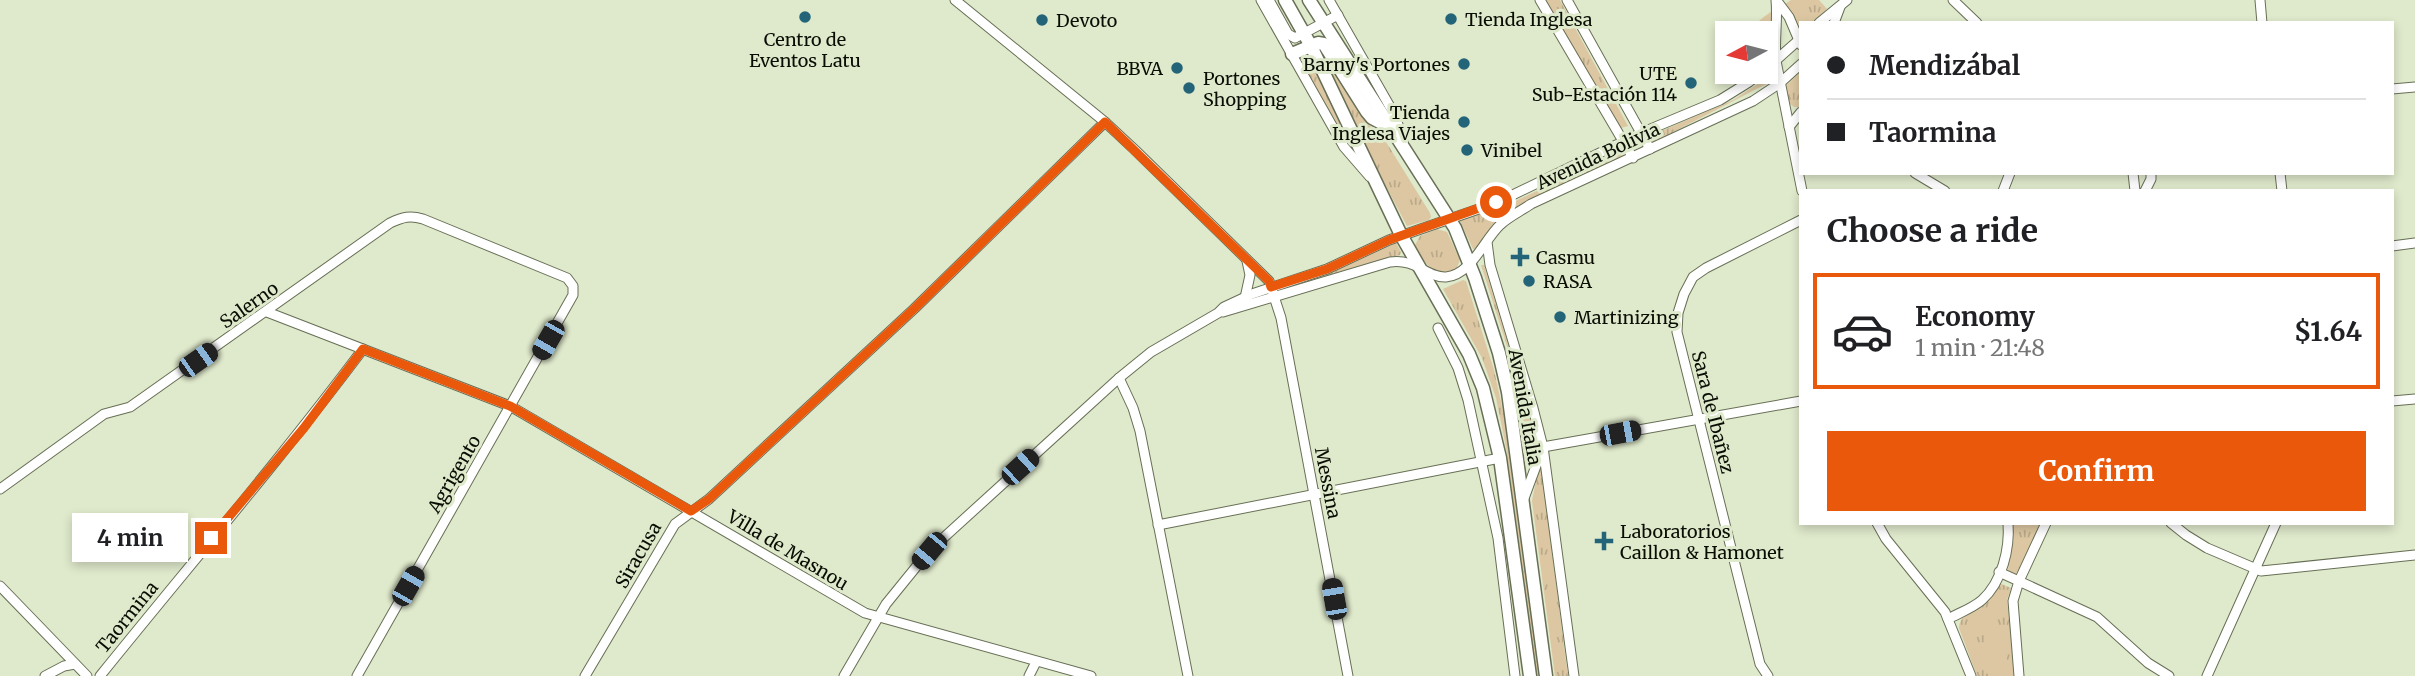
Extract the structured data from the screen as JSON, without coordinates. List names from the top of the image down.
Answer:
{
  "streets": {
    "main road": ["Avenida Italia"],
    "street": [
      "Avenida Bolivia",
      "Salerno",
      "Sara de Ibañez",
      "Agrigento",
      "Messina",
      "Villa de Masnou",
      "Siracusa",
      "Taormina"
    ]
  },
  "crossings": [
    ["Avenida Bolivia", "Avenida Italia"],
    ["Avenida Bolivia", "Messina"],
    ["Avenida Bolivia", "Villa de Masnou"],
    ["Salerno", "Agrigento"],
    ["Salerno", "Villa de Masnou"],
    ["Agrigento", "Villa de Masnou"],
    ["Villa de Masnou", "Siracusa"],
    ["Villa de Masnou", "Taormina"]
  ],
  "places": {
    "other": [
      "Centro de Eventos Latu",
      "Tienda Inglesa",
      "Devoto",
      "Barny's Portones",
      "BBVA",
      "UTE Sub-Estación 114",
      "Portones Shopping",
      "Tienda Inglesa Viajes",
      "Vinibel",
      "RASA",
      "Martinizing"
    ],
    "health": ["Casmu", "Laboratorios Caillon & Hamonet"]
  },
  "north": "left",
  "page": {
    "banner": ["Mendizábal", "Taormina"],
    "heading": "Choose a ride",
    "list": [
      {
        "name": "Economy",
        "note": "1 min · 21:48",
        "value": "$1.64"
      }
    ],
    "buttons": "Confirm",
    "bubble": "4 min"
  }
}
